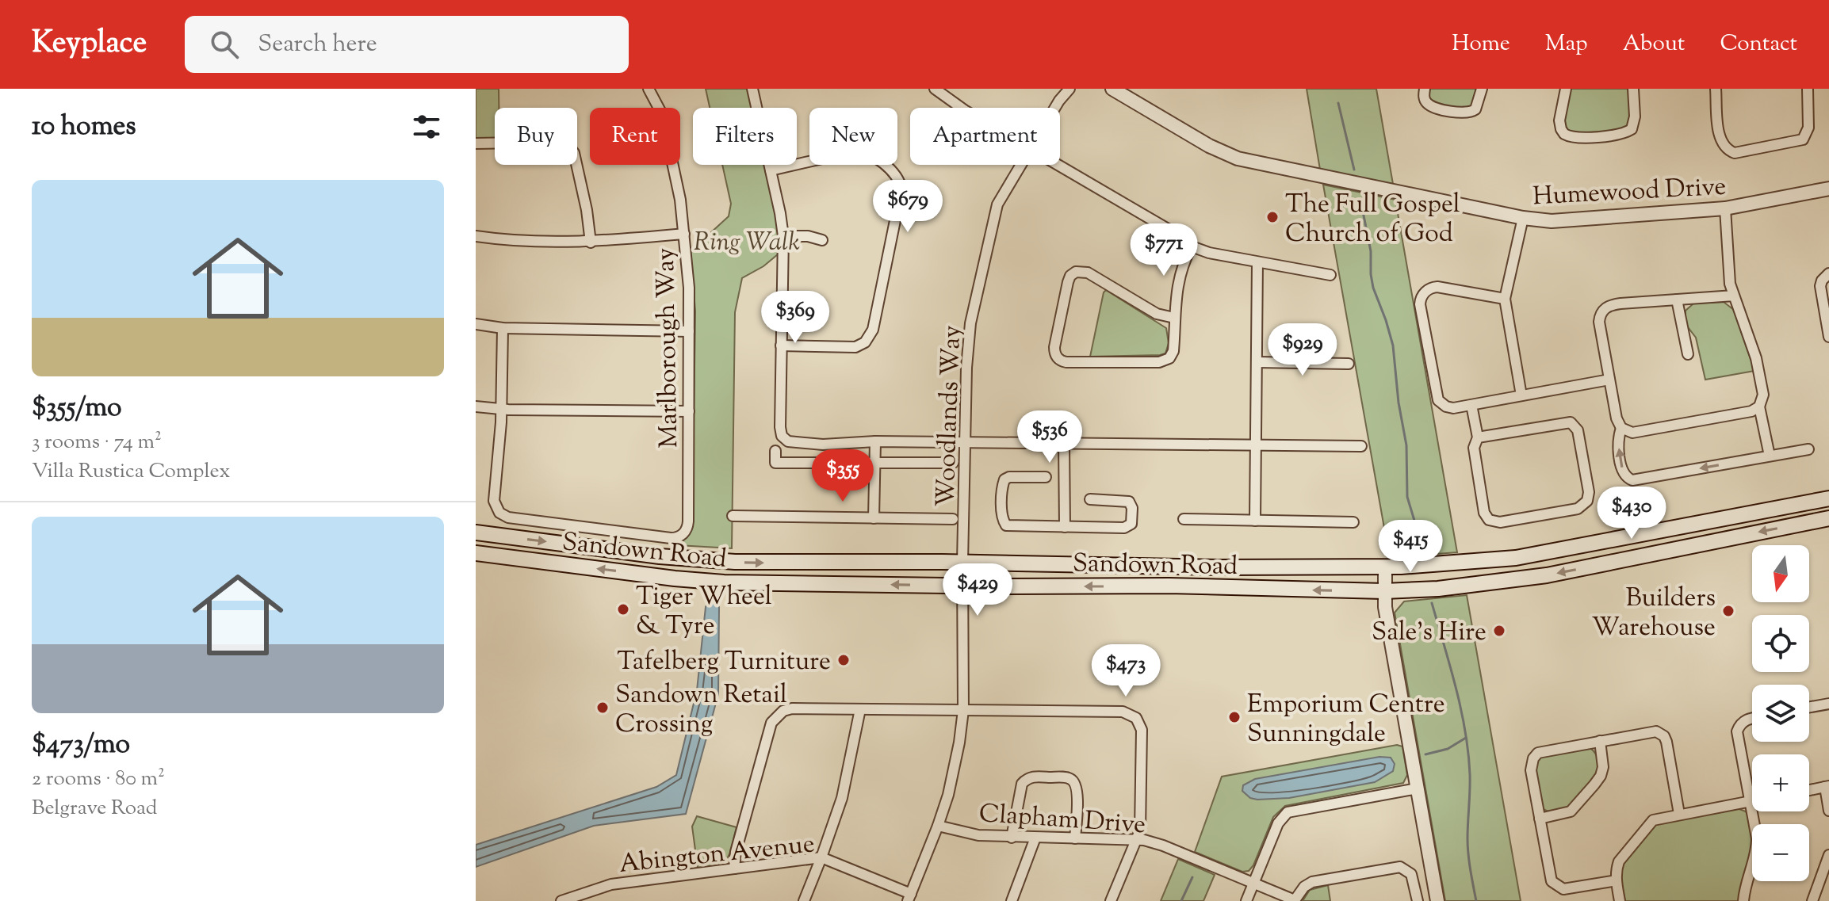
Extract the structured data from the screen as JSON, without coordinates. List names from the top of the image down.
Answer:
{
  "streets": {
    "main road": ["Sandown Road"],
    "street": [
      "Humewood Drive",
      "Marlborough Way",
      "Woodlands Way",
      "Clapham Drive",
      "Abington Avenue"
    ]
  },
  "crossings": [
    ["Woodlands Way", "Sandown Road"],
    ["Woodlands Way", "Clapham Drive"],
    ["Woodlands Way", "Abington Avenue"]
  ],
  "parks": ["Ring Walk"],
  "places": [
    "The Full Gospel Church of God",
    "Tiger Wheel & Tyre",
    "Builders Warehouse",
    "Sale's Hire",
    "Tafelberg Turniture",
    "Sandown Retail Crossing",
    "Emporium Centre Sunningdale"
  ],
  "north": "bottom",
  "page": {
    "header": "Keyplace",
    "search": "Search here",
    "nav": [
      "Home",
      "Map",
      "About",
      "Contact"
    ],
    "heading": "10 homes",
    "chip": [
      "Buy",
      "Rent",
      "Filters",
      "New",
      "Apartment"
    ],
    "list": [
      {
        "name": "$355/mo",
        "note": "3 rooms · 74 m² · Villa Rustica Complex"
      },
      {
        "name": "$473/mo",
        "note": "2 rooms · 80 m² · Belgrave Road"
      }
    ],
    "price": [
      "$679",
      "$771",
      "$369",
      "$929",
      "$536",
      "$355",
      "$430",
      "$415",
      "$429",
      "$473"
    ],
    "map_buttons": ["+", "−"]
  }
}
